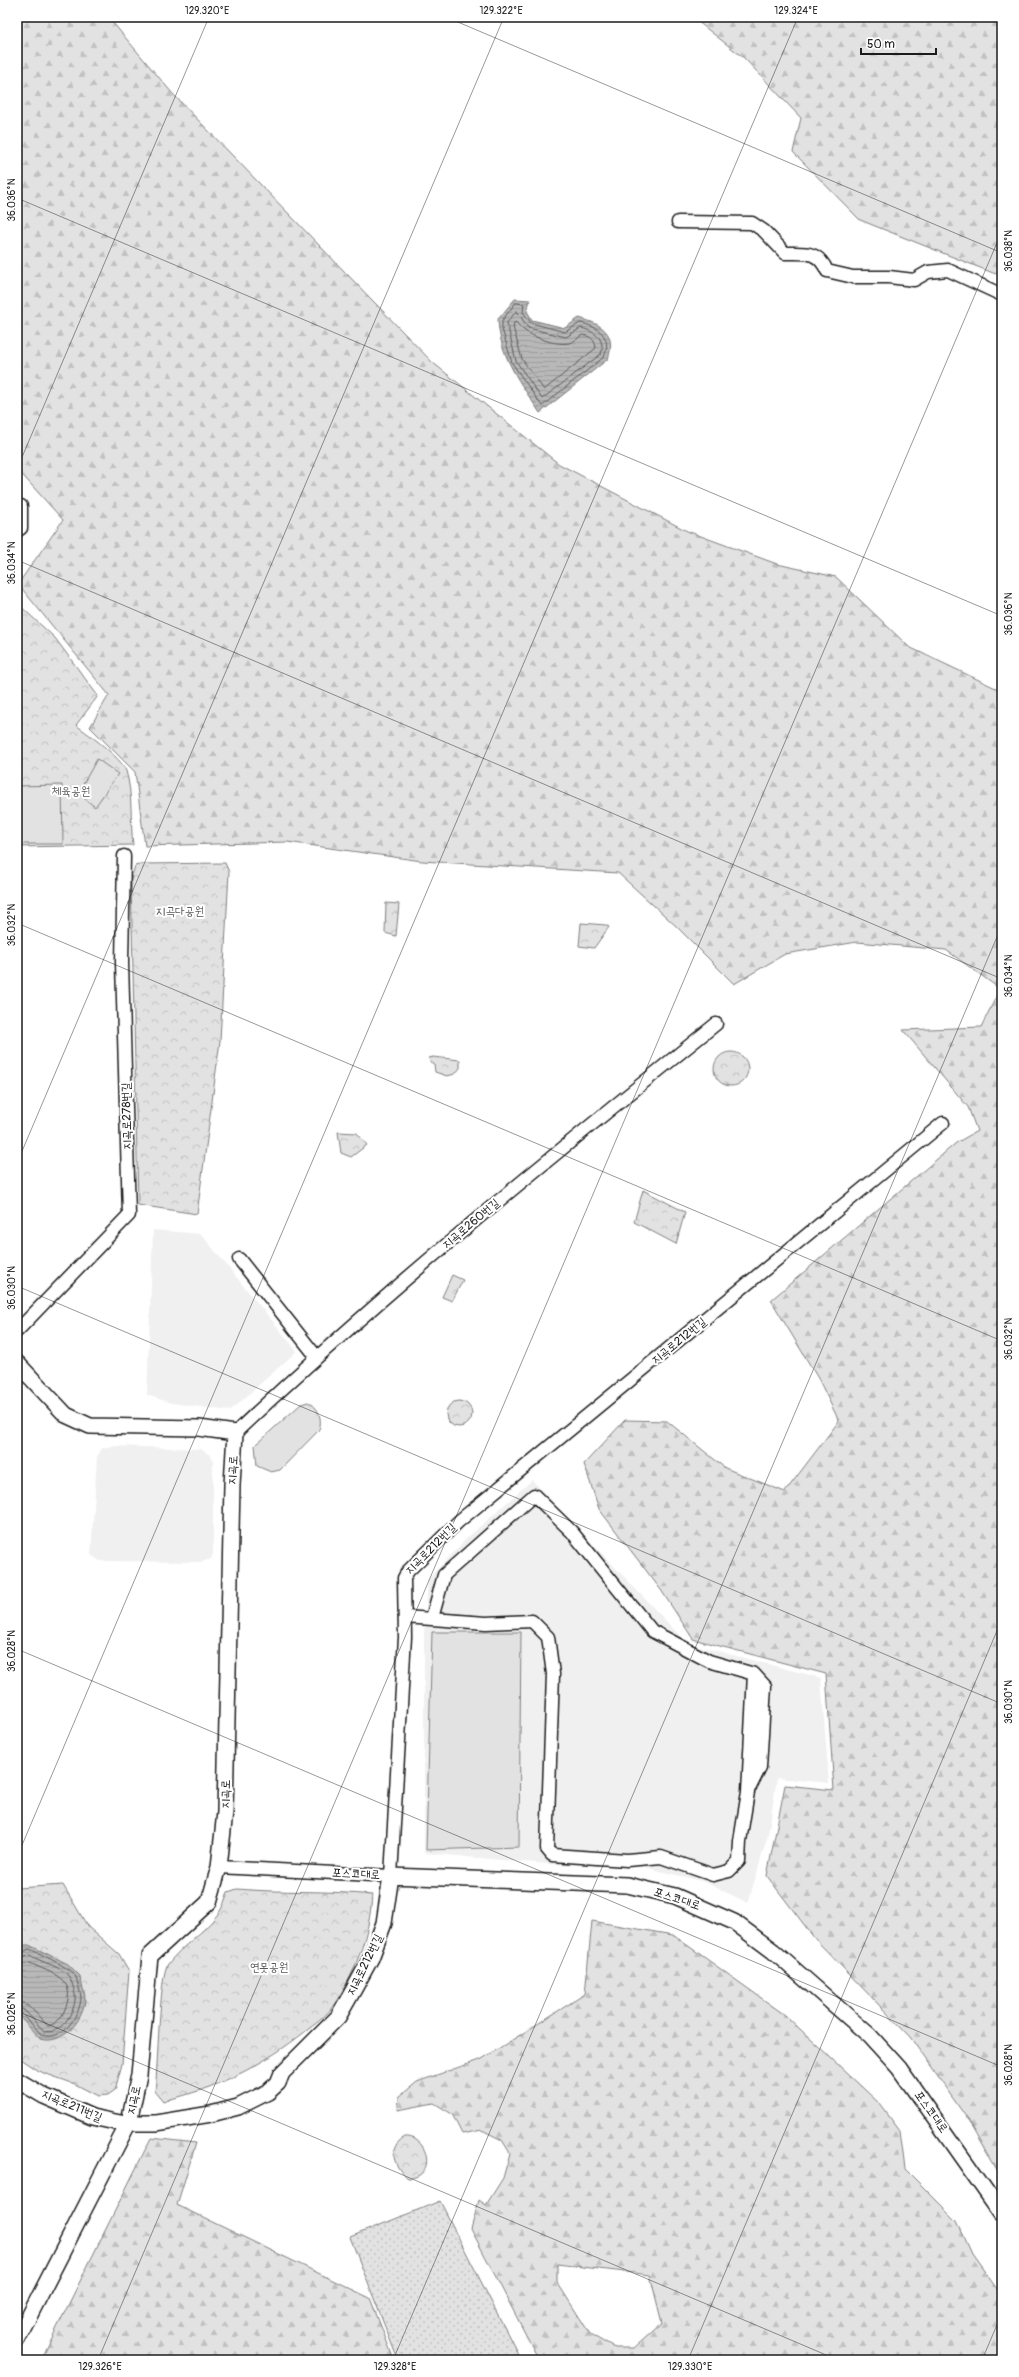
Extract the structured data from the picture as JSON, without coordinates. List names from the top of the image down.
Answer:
{
  "streets": {
    "main road": [
      "지곡로212번길",
      "지곡로",
      "포스코대로",
      "지곡로211번길"
    ],
    "street": ["지곡로278번길", "지곡로260번길"]
  },
  "crossings": [
    ["지곡로260번길", "지곡로"],
    ["지곡로212번길", "지곡로"],
    ["지곡로212번길", "포스코대로"],
    ["지곡로212번길", "지곡로211번길"],
    ["지곡로", "포스코대로"],
    ["지곡로", "지곡로211번길"]
  ],
  "parks": ["체육공원", "지곡다공원", "연못공원"],
  "scale_bar": "50 m",
  "coordinates": [
    "129.320°E",
    "129.322°E",
    "129.324°E",
    "36.036°N",
    "36.038°N",
    "36.034°N",
    "36.032°N",
    "36.030°N",
    "36.028°N",
    "36.026°N",
    "129.326°E",
    "129.328°E",
    "129.330°E"
  ]
}
